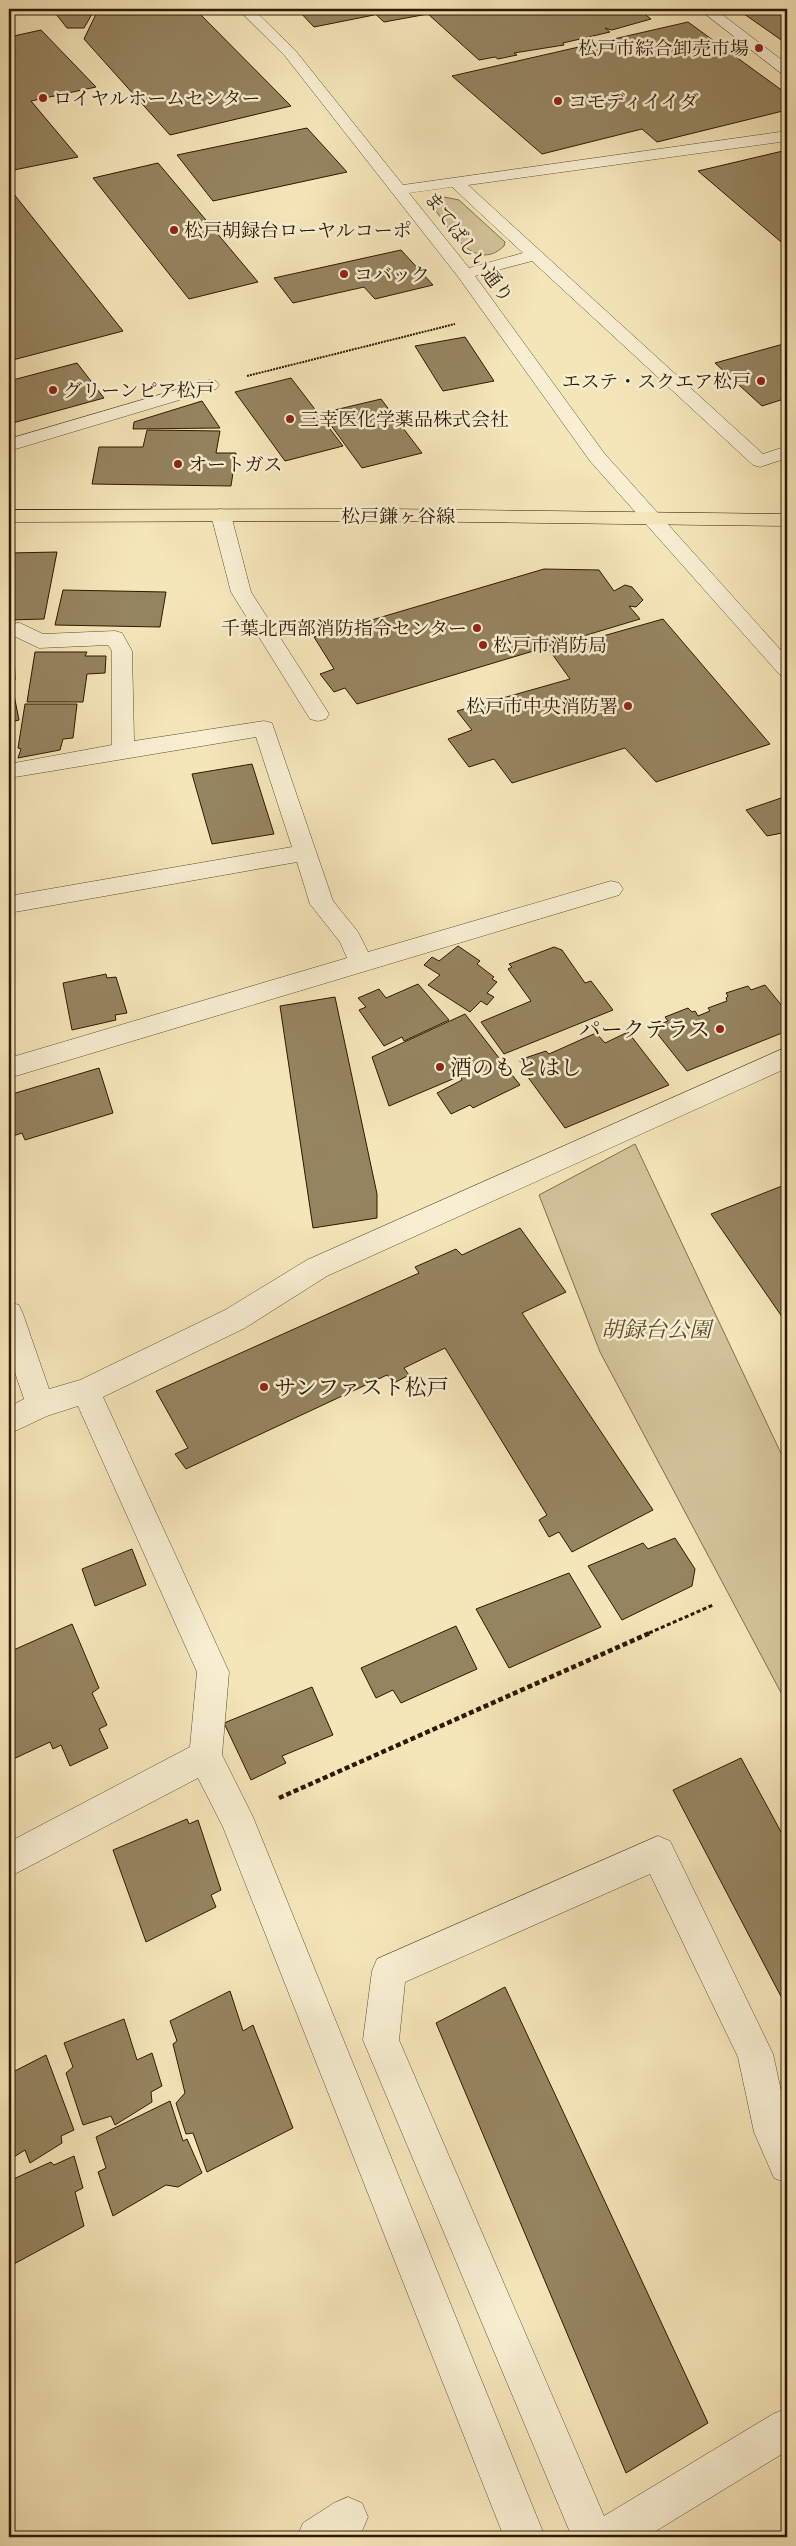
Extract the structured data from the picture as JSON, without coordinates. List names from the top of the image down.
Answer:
{
  "streets": {
    "main road": ["松戸鎌ヶ谷線"],
    "street": ["まてばしい通り"]
  },
  "crossings": [
    ["まてばしい通り", "松戸鎌ヶ谷線"]
  ],
  "parks": ["胡録台公園"],
  "places": [
    "松戸市綜合卸売市場",
    "ロイヤルホームセンター",
    "コモディイイダ",
    "松戸胡録台ローヤルコーポ",
    "コバック",
    "エステ・スクエア松戸",
    "グリーンピア松戸",
    "三幸医化学薬品株式会社",
    "オートガス",
    "千葉北西部消防指令センター",
    "松戸市消防局",
    "松戸市中央消防署",
    "パークテラス",
    "酒のもとはし",
    "サンファスト松戸"
  ]
}
